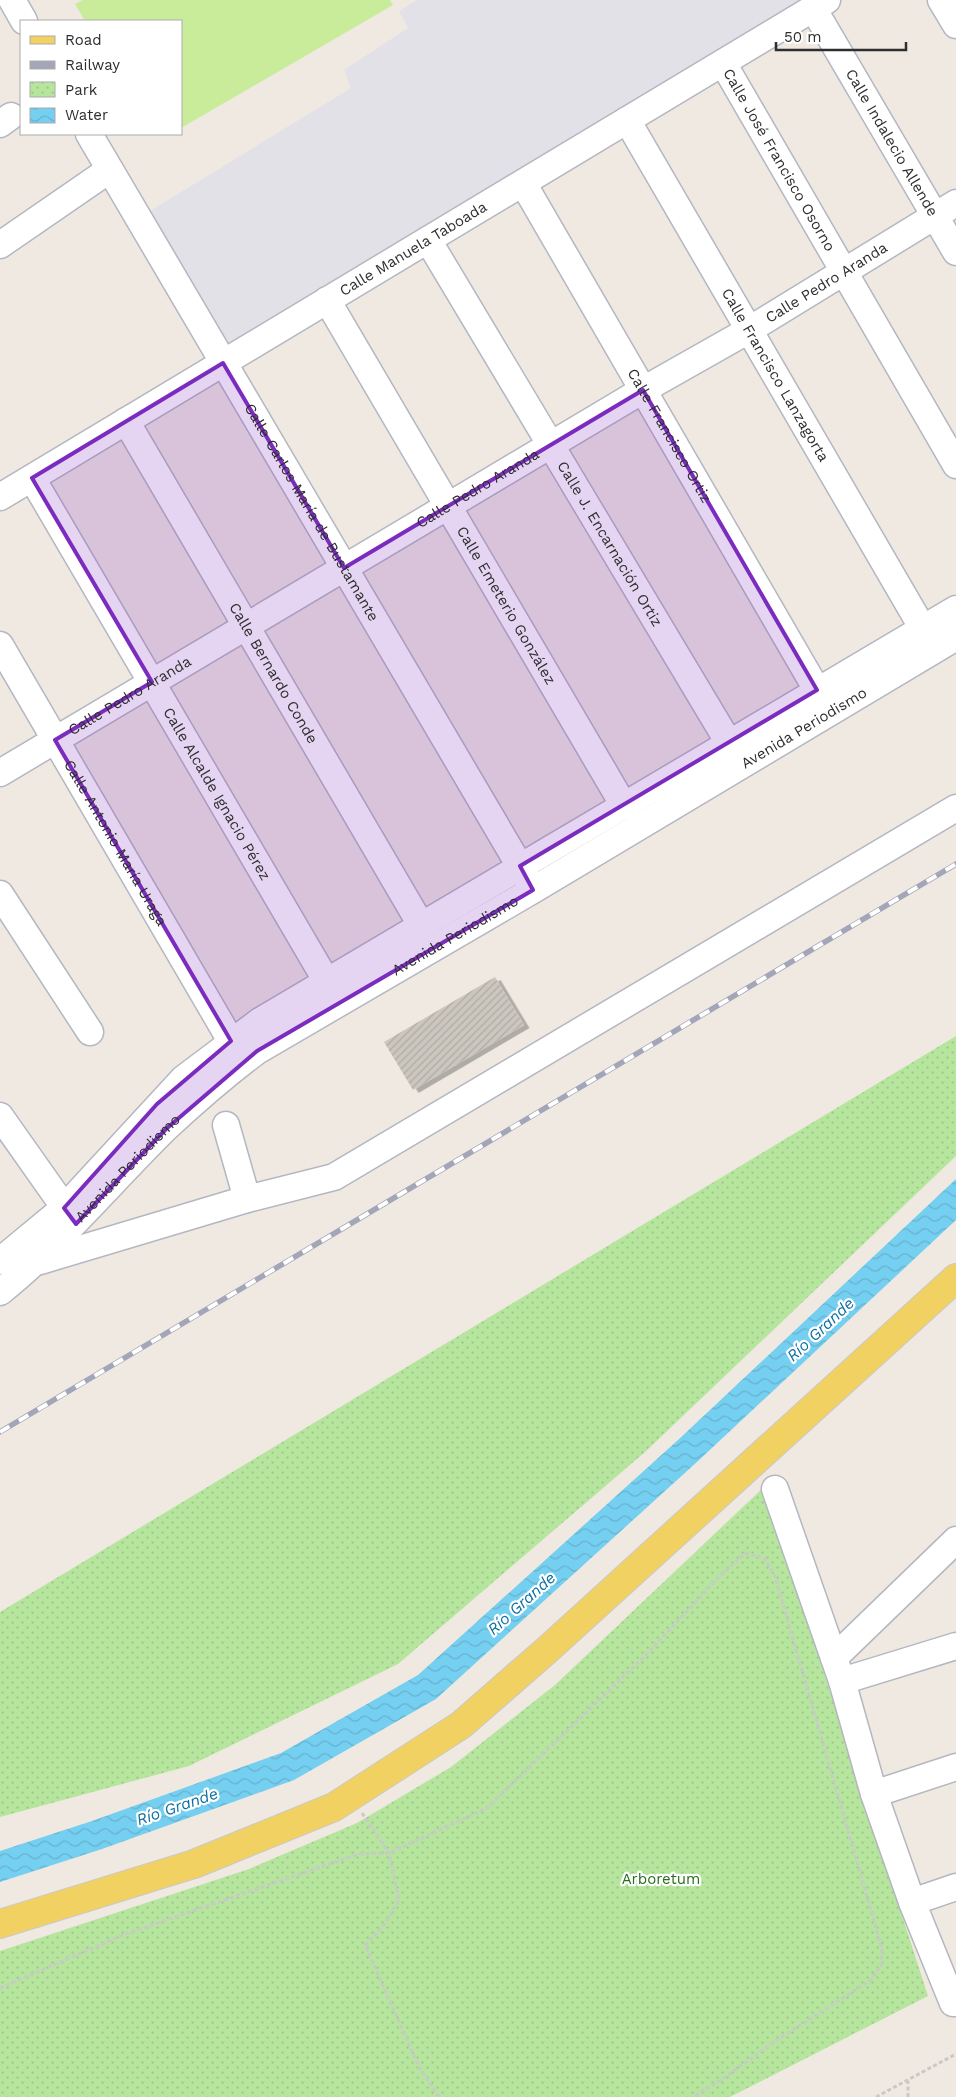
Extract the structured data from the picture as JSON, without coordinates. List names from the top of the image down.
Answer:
{
  "streets": {
    "street": [
      "Calle Indalecio Allende",
      "Calle José Francisco Osorno",
      "Calle Manuela Taboada",
      "Calle Pedro Aranda",
      "Calle Francisco Lanzagorta",
      "Calle Francisco Ortiz",
      "Calle Carlos María de Bustamante",
      "Calle J. Encarnación Ortiz",
      "Calle Emeterio González",
      "Calle Bernardo Conde",
      "Avenida Periodismo",
      "Calle Alcalde Ignacio Pérez",
      "Calle Antonio María Uraga"
    ]
  },
  "crossings": [
    ["Calle Indalecio Allende", "Calle Manuela Taboada"],
    ["Calle Indalecio Allende", "Calle Pedro Aranda"],
    ["Calle José Francisco Osorno", "Calle Manuela Taboada"],
    ["Calle José Francisco Osorno", "Calle Pedro Aranda"],
    ["Calle Manuela Taboada", "Calle Francisco Lanzagorta"],
    ["Calle Manuela Taboada", "Calle Francisco Ortiz"],
    ["Calle Manuela Taboada", "Calle Carlos María de Bustamante"],
    ["Calle Manuela Taboada", "Calle J. Encarnación Ortiz"],
    ["Calle Manuela Taboada", "Calle Emeterio González"],
    ["Calle Manuela Taboada", "Calle Bernardo Conde"],
    ["Calle Manuela Taboada", "Calle Alcalde Ignacio Pérez"],
    ["Calle Pedro Aranda", "Calle Francisco Lanzagorta"],
    ["Calle Pedro Aranda", "Calle Francisco Ortiz"],
    ["Calle Pedro Aranda", "Calle Carlos María de Bustamante"],
    ["Calle Pedro Aranda", "Calle J. Encarnación Ortiz"],
    ["Calle Pedro Aranda", "Calle Emeterio González"],
    ["Calle Pedro Aranda", "Calle Bernardo Conde"],
    ["Calle Pedro Aranda", "Calle Alcalde Ignacio Pérez"],
    ["Calle Pedro Aranda", "Calle Antonio María Uraga"],
    ["Calle Francisco Lanzagorta", "Avenida Periodismo"],
    ["Calle Francisco Ortiz", "Avenida Periodismo"],
    ["Calle Carlos María de Bustamante", "Avenida Periodismo"],
    ["Calle J. Encarnación Ortiz", "Avenida Periodismo"],
    ["Calle Emeterio González", "Avenida Periodismo"],
    ["Calle Bernardo Conde", "Avenida Periodismo"],
    ["Avenida Periodismo", "Calle Alcalde Ignacio Pérez"],
    ["Avenida Periodismo", "Calle Antonio María Uraga"]
  ],
  "water": ["Río Grande"],
  "parks": ["Arboretum"],
  "legend": [
    "Road",
    "Railway",
    "Park",
    "Water"
  ],
  "scale_bar": "50 m"
}
